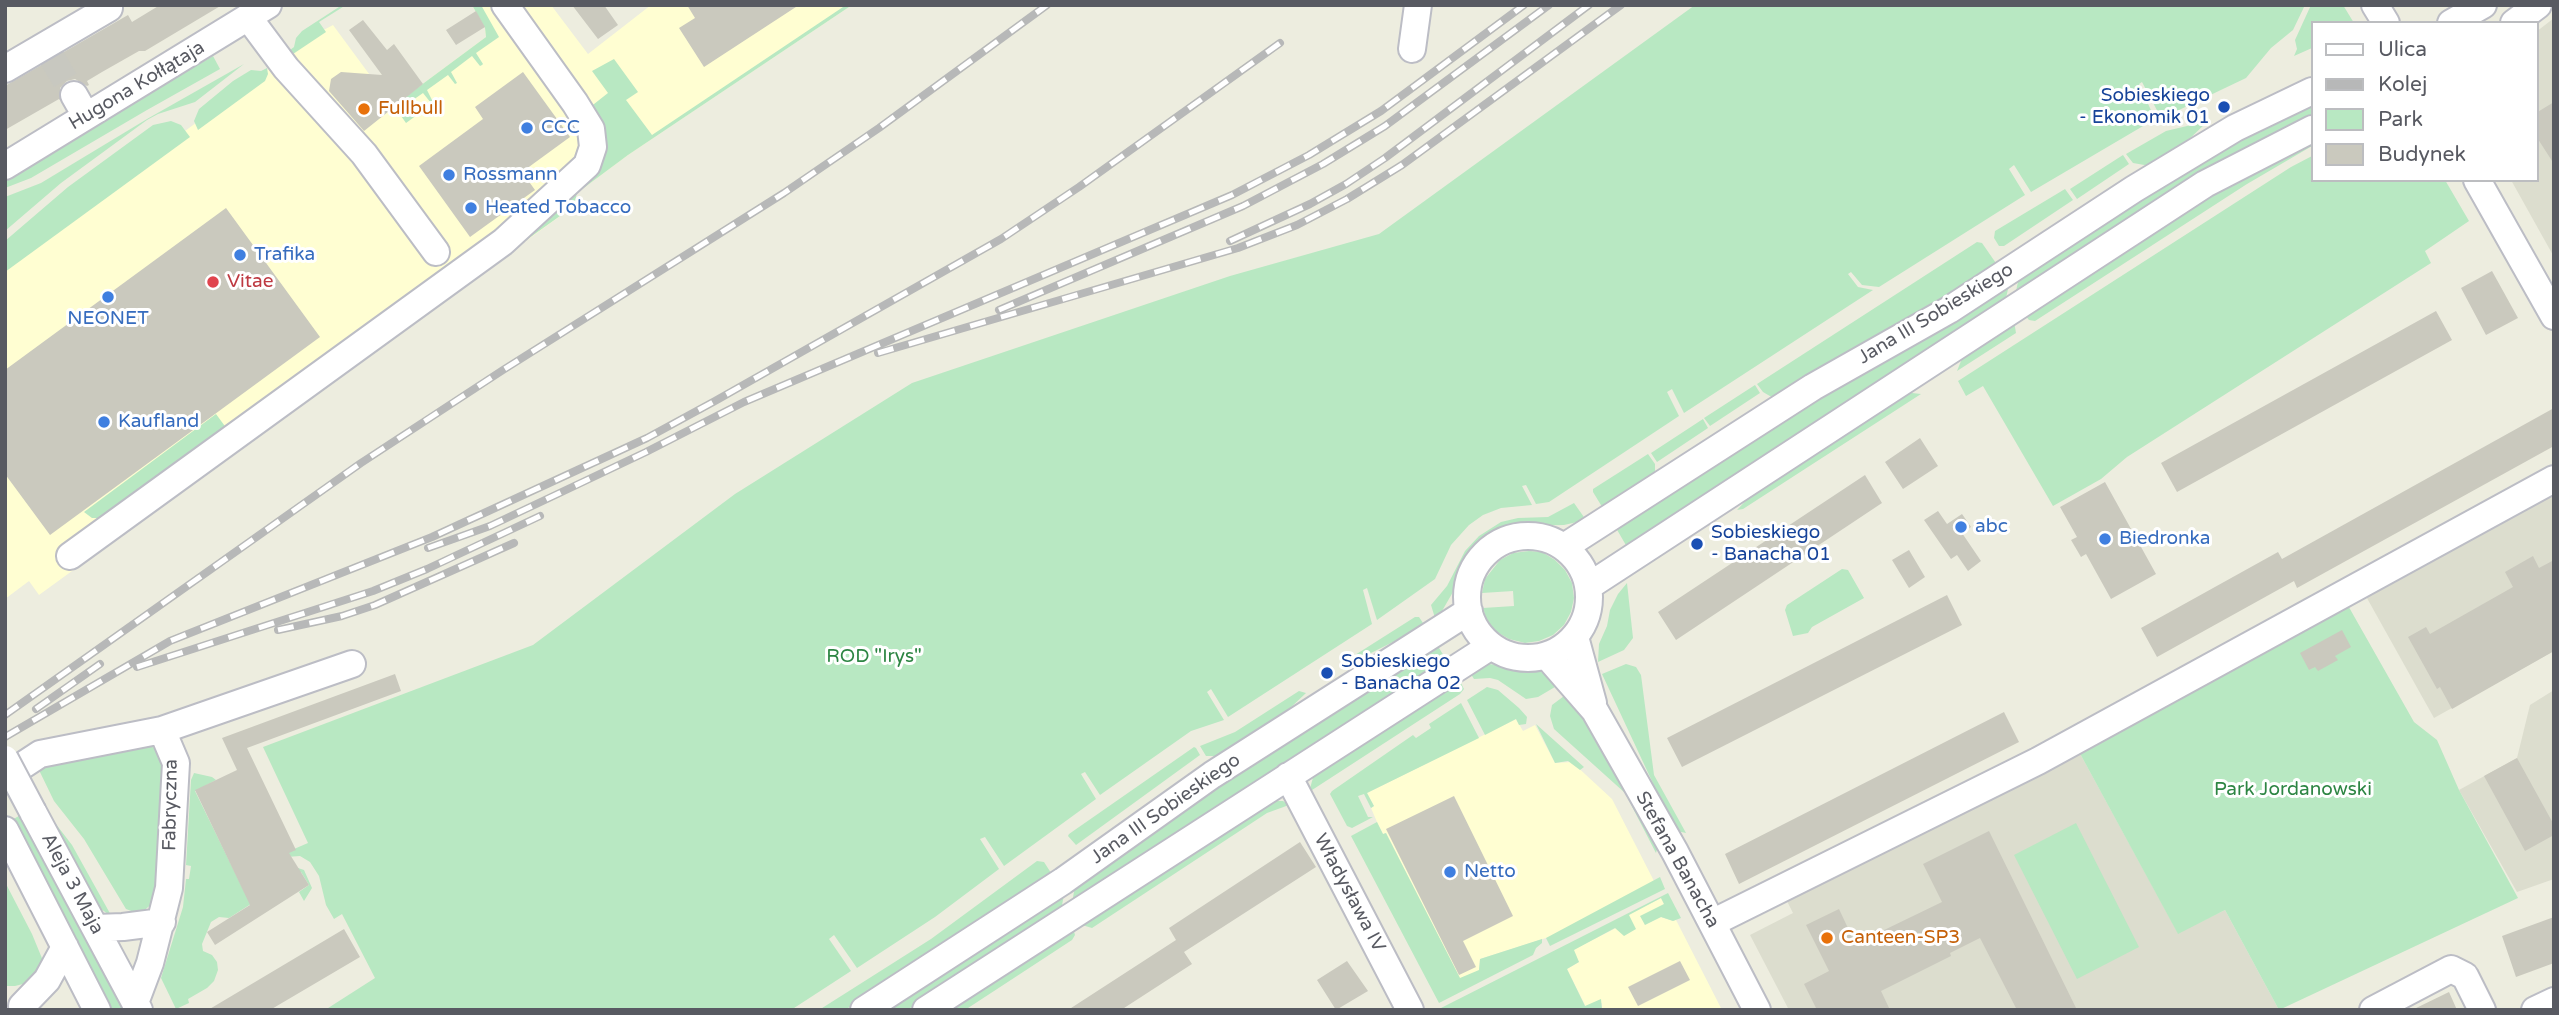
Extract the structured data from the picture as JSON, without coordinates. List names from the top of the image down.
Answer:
{
  "streets": {
    "street": [
      "Hugona Kołłątaja",
      "Jana III Sobieskiego",
      "Fabryczna",
      "Stefana Banacha",
      "Aleja 3 Maja",
      "Władysława IV"
    ]
  },
  "crossings": [
    ["Jana III Sobieskiego", "Stefana Banacha"],
    ["Jana III Sobieskiego", "Władysława IV"],
    ["Fabryczna", "Aleja 3 Maja"]
  ],
  "parks": ["ROD \"Irys\"", "Park Jordanowski"],
  "places": [
    "Sobieskiego - Ekonomik 01",
    "Fullbull",
    "CCC",
    "Rossmann",
    "Heated Tobacco",
    "Trafika",
    "Vitae",
    "NEONET",
    "Kaufland",
    "abc",
    "Biedronka",
    "Sobieskiego - Banacha 01",
    "Sobieskiego - Banacha 02",
    "Netto",
    "Canteen-SP3"
  ],
  "legend": [
    "Ulica",
    "Kolej",
    "Park",
    "Budynek"
  ]
}
